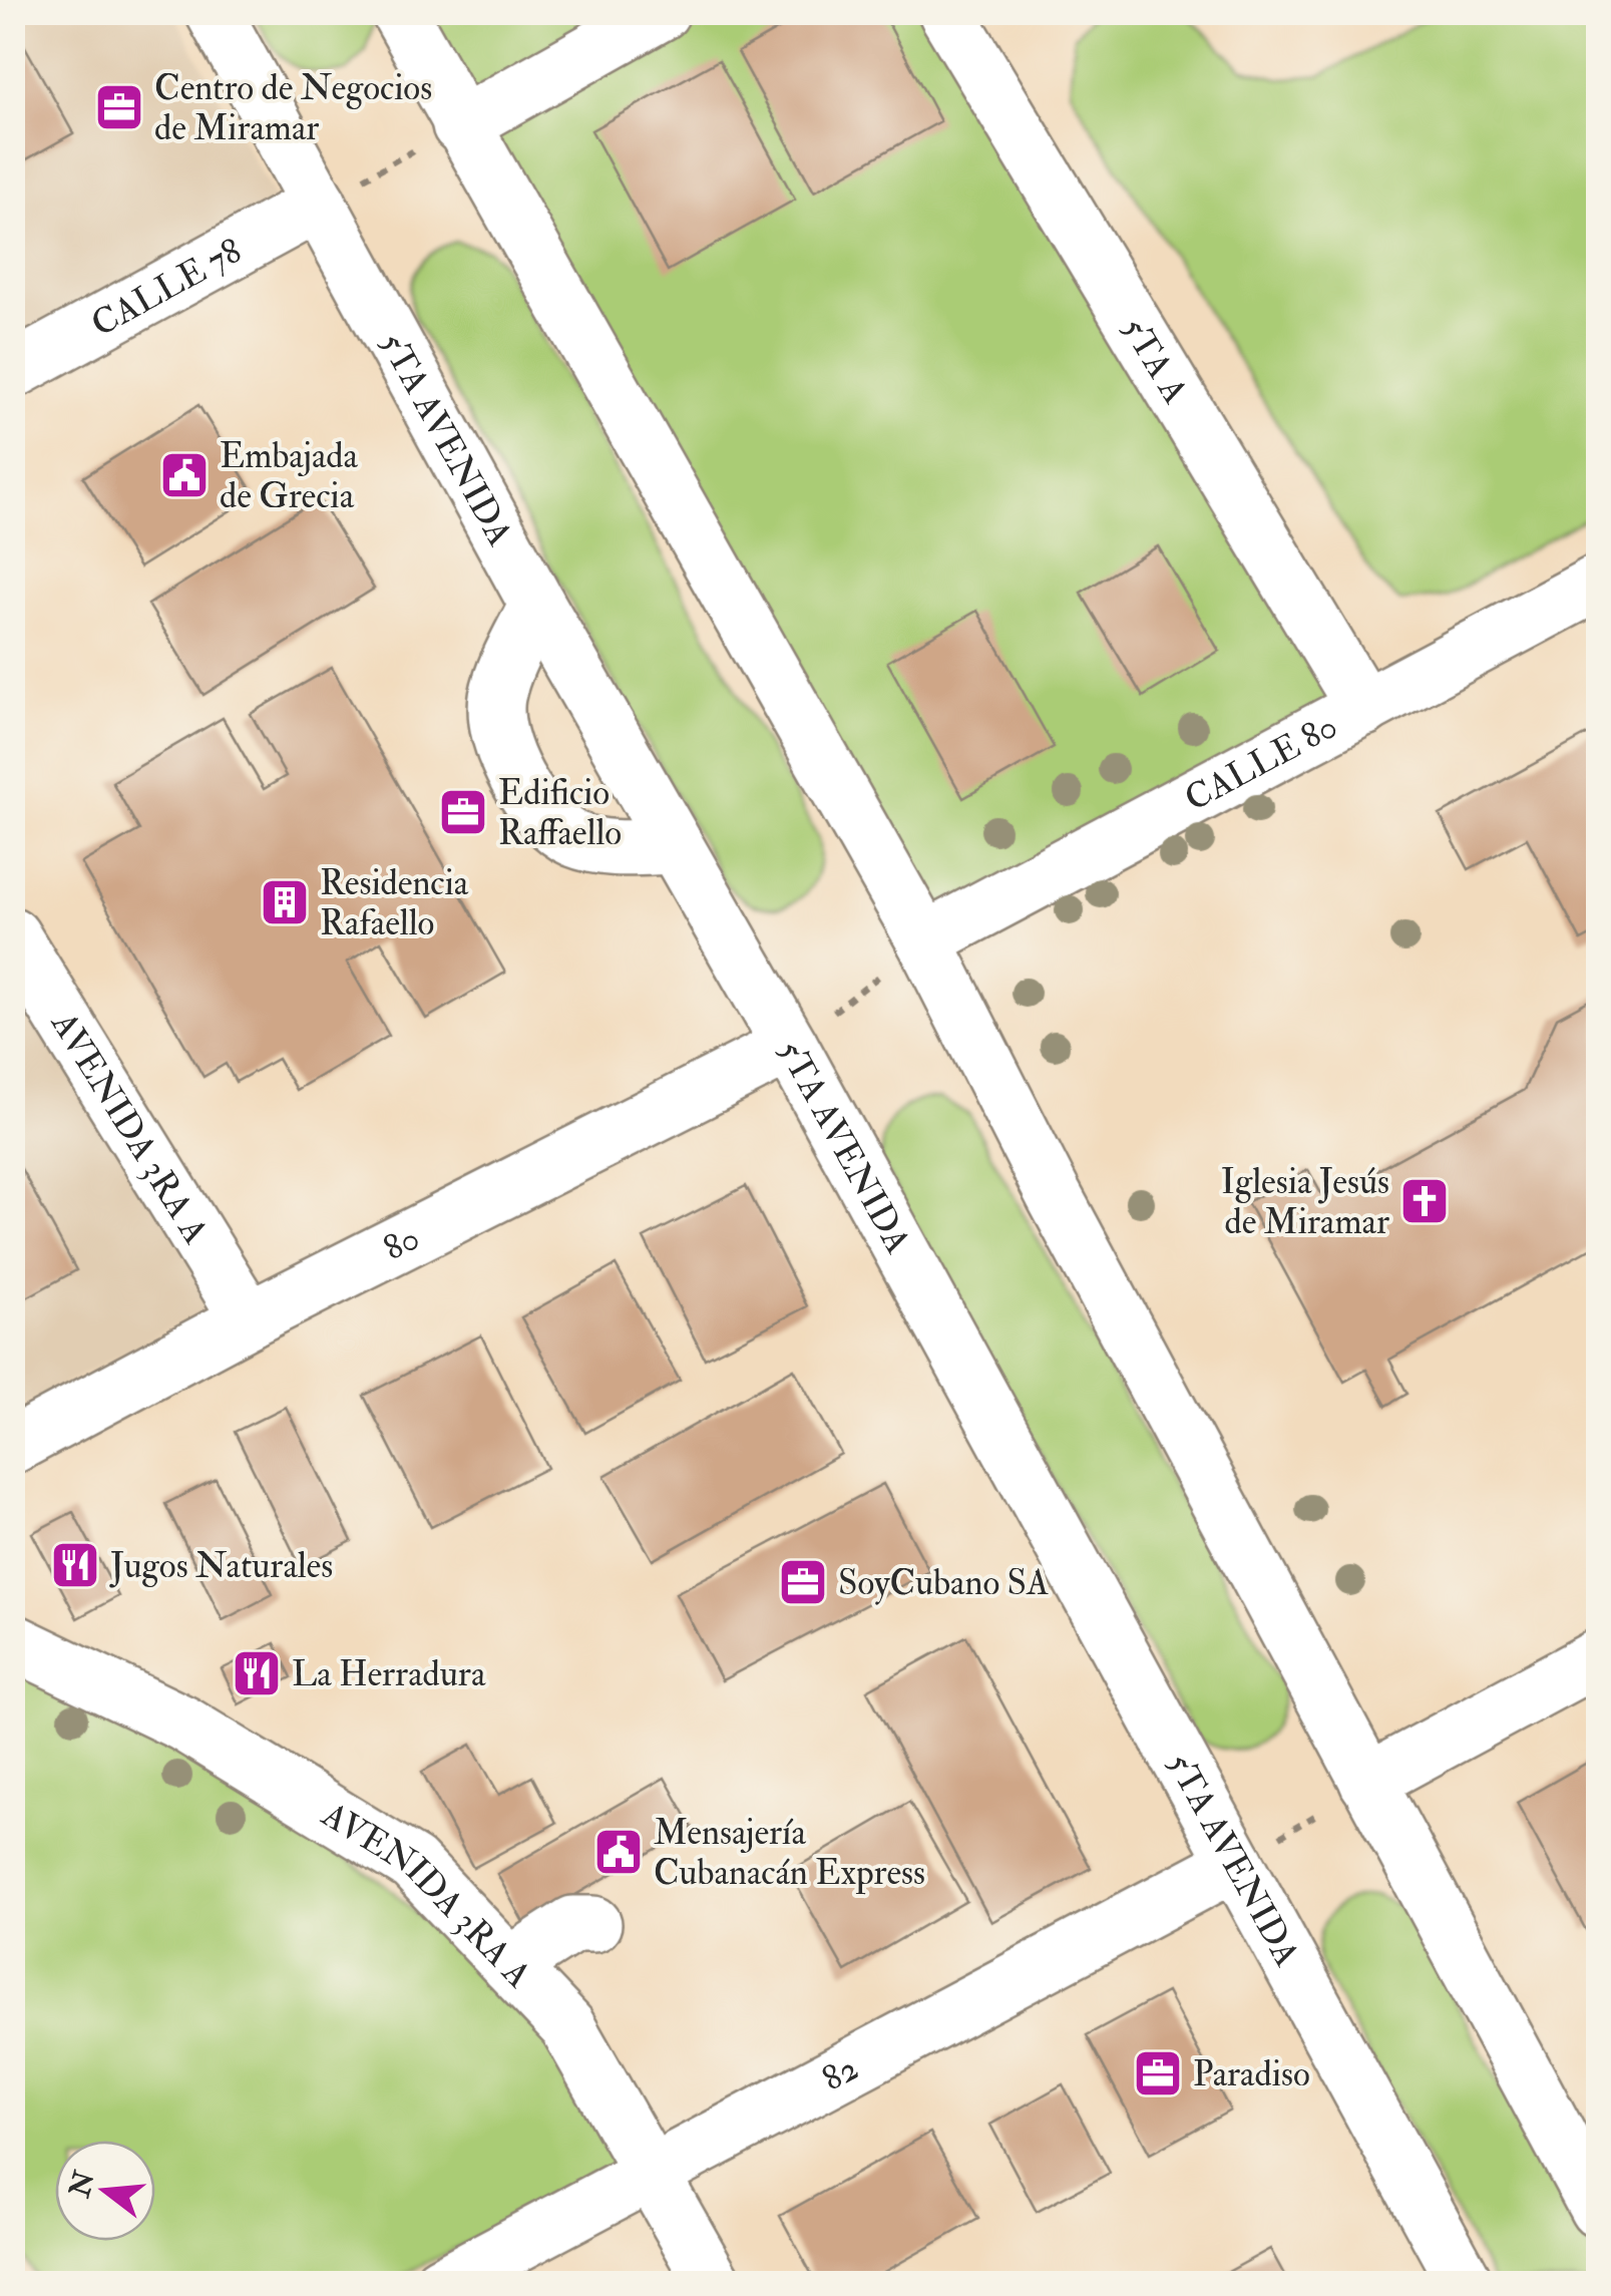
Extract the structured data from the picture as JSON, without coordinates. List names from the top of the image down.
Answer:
{
  "streets": {
    "main road": [
      "CALLE 78",
      "5TA A",
      "5TA AVENIDA",
      "CALLE 80",
      "AVENIDA 3RA A",
      "80",
      "82"
    ]
  },
  "crossings": [
    ["CALLE 78", "5TA AVENIDA"],
    ["5TA A", "CALLE 80"],
    ["5TA AVENIDA", "80"],
    ["5TA AVENIDA", "82"],
    ["AVENIDA 3RA A", "80"],
    ["AVENIDA 3RA A", "82"]
  ],
  "places": {
    "office": [
      "Centro de Negocios de Miramar",
      "Edificio Raffaello",
      "SoyCubano SA",
      "Paradiso"
    ],
    "public building": ["Embajada de Grecia", "Mensajería Cubanacán Express"],
    "building": ["Residencia Rafaello"],
    "church": ["Iglesia Jesús de Miramar"],
    "restaurant": ["Jugos Naturales", "La Herradura"]
  },
  "north": "left"
}
